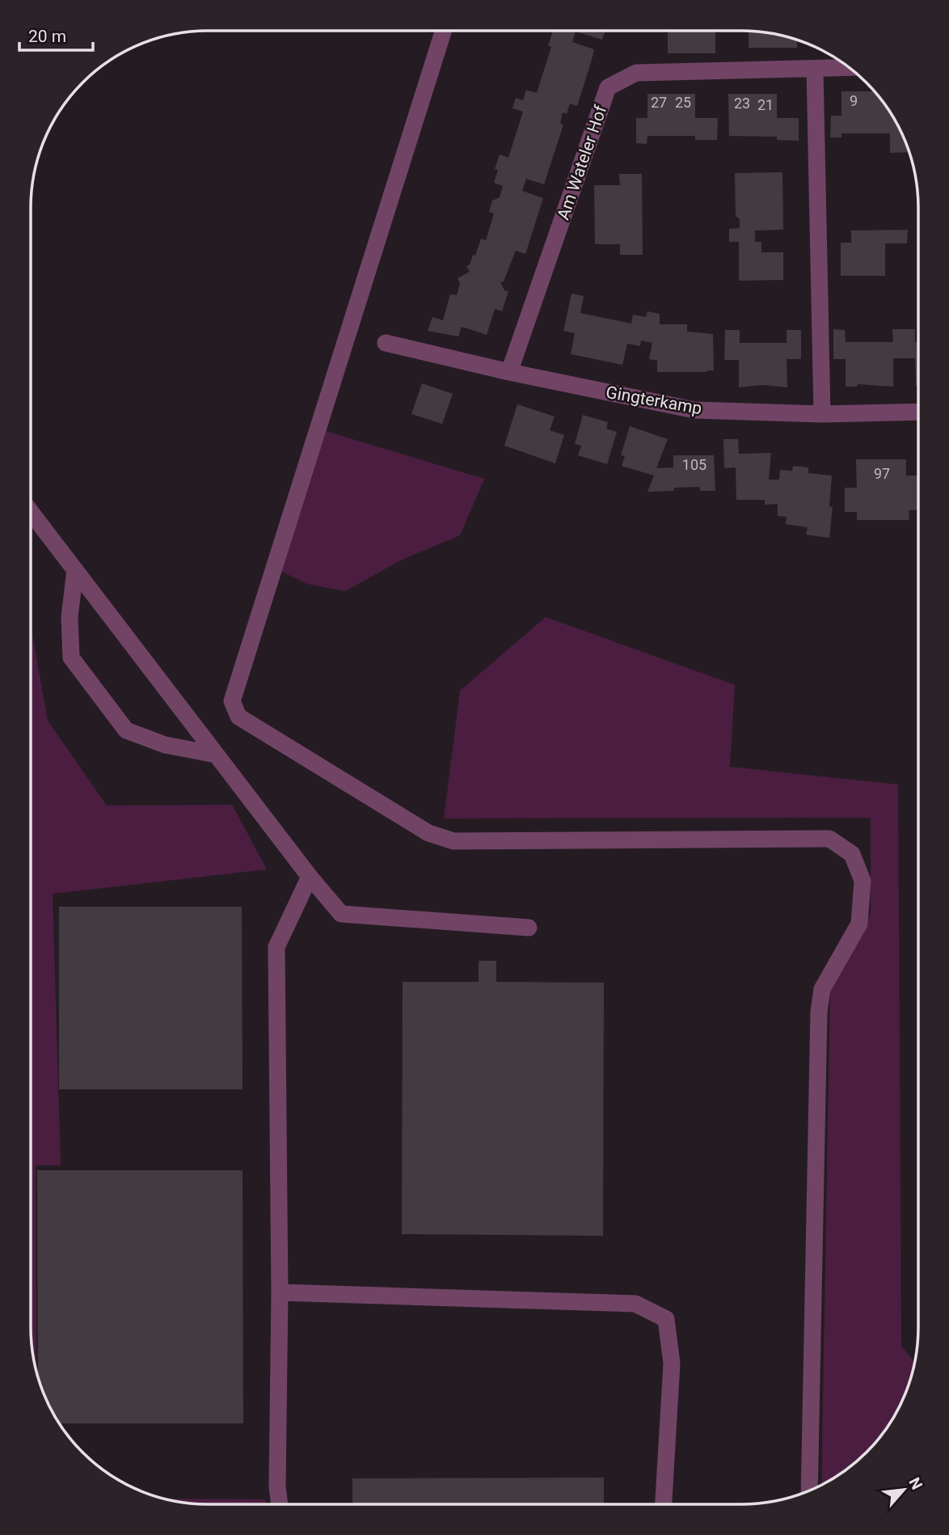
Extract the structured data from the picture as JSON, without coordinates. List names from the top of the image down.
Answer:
{
  "streets": {
    "street": ["Am Wateler Hof", "Gingterkamp"]
  },
  "crossings": [
    ["Am Wateler Hof", "Gingterkamp"]
  ],
  "house_numbers": [
    "9",
    "27",
    "25",
    "23",
    "21",
    "105",
    "97"
  ],
  "scale_bar": "20 m",
  "north": "top right"
}
